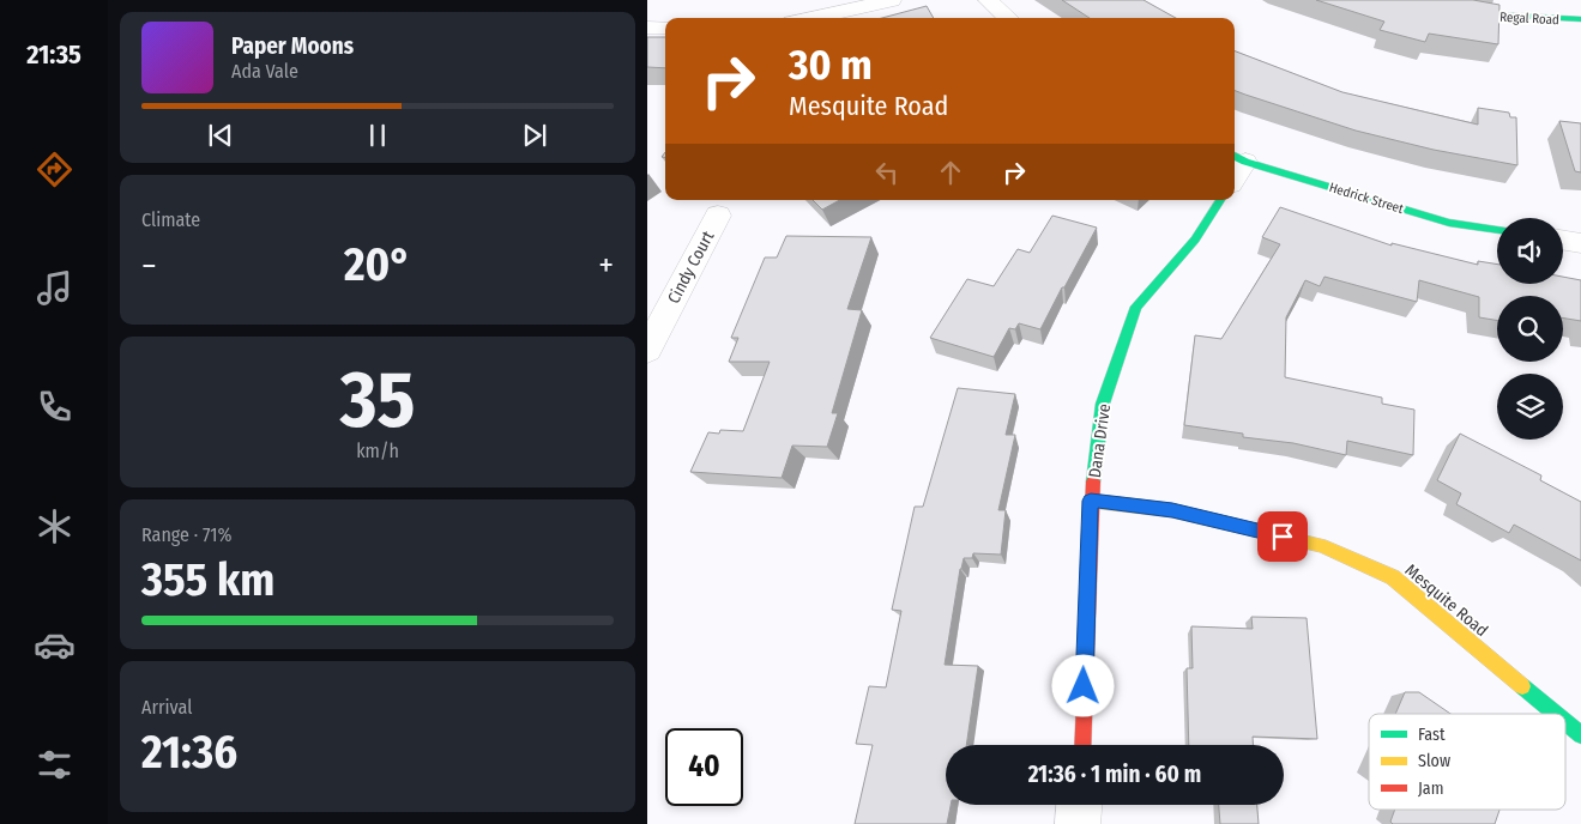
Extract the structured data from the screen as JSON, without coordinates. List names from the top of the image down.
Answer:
{
  "streets": {
    "street": [
      "Regal Road",
      "Hedrick Street",
      "Cindy Court",
      "Dana Drive",
      "Mesquite Road"
    ]
  },
  "crossings": [
    ["Dana Drive", "Mesquite Road"]
  ],
  "legend": ["Fast", "Slow", "Jam"],
  "page": {
    "tabs": "21:35",
    "turn": ["30 m", "Mesquite Road"],
    "song": ["Paper Moons", "Ada Vale"],
    "tile": [
      "Climate",
      ["35", "km/h"],
      ["Range · 71%", "355 km"],
      ["Arrival", "21:36"]
    ],
    "heat": ["−", "20°", "+"],
    "limit": "40",
    "trip": "21:36 · 1 min · 60 m"
  }
}
